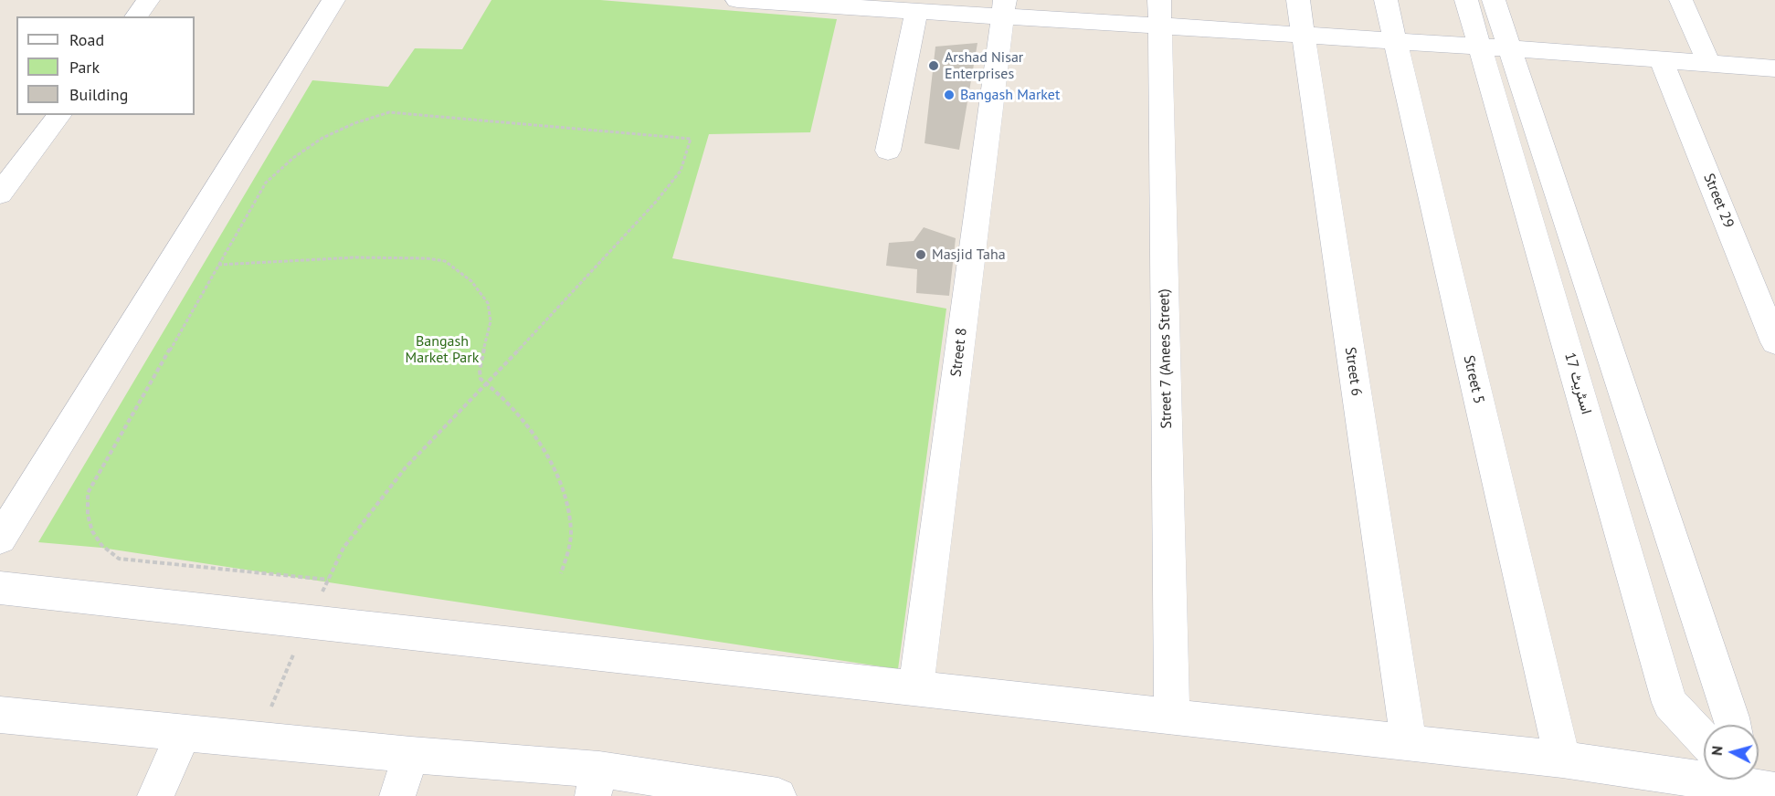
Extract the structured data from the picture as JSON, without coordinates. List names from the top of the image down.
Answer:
{
  "streets": {
    "street": [
      "Street 29",
      "Street 8",
      "Street 7 (Anees Street)",
      "Street 6",
      "Street 5",
      "اسٹریٹ 17"
    ]
  },
  "parks": ["Bangash Market Park"],
  "places": ["Arshad Nisar Enterprises", "Bangash Market", "Masjid Taha"],
  "legend": ["Road", "Park", "Building"],
  "north": "left"
}
